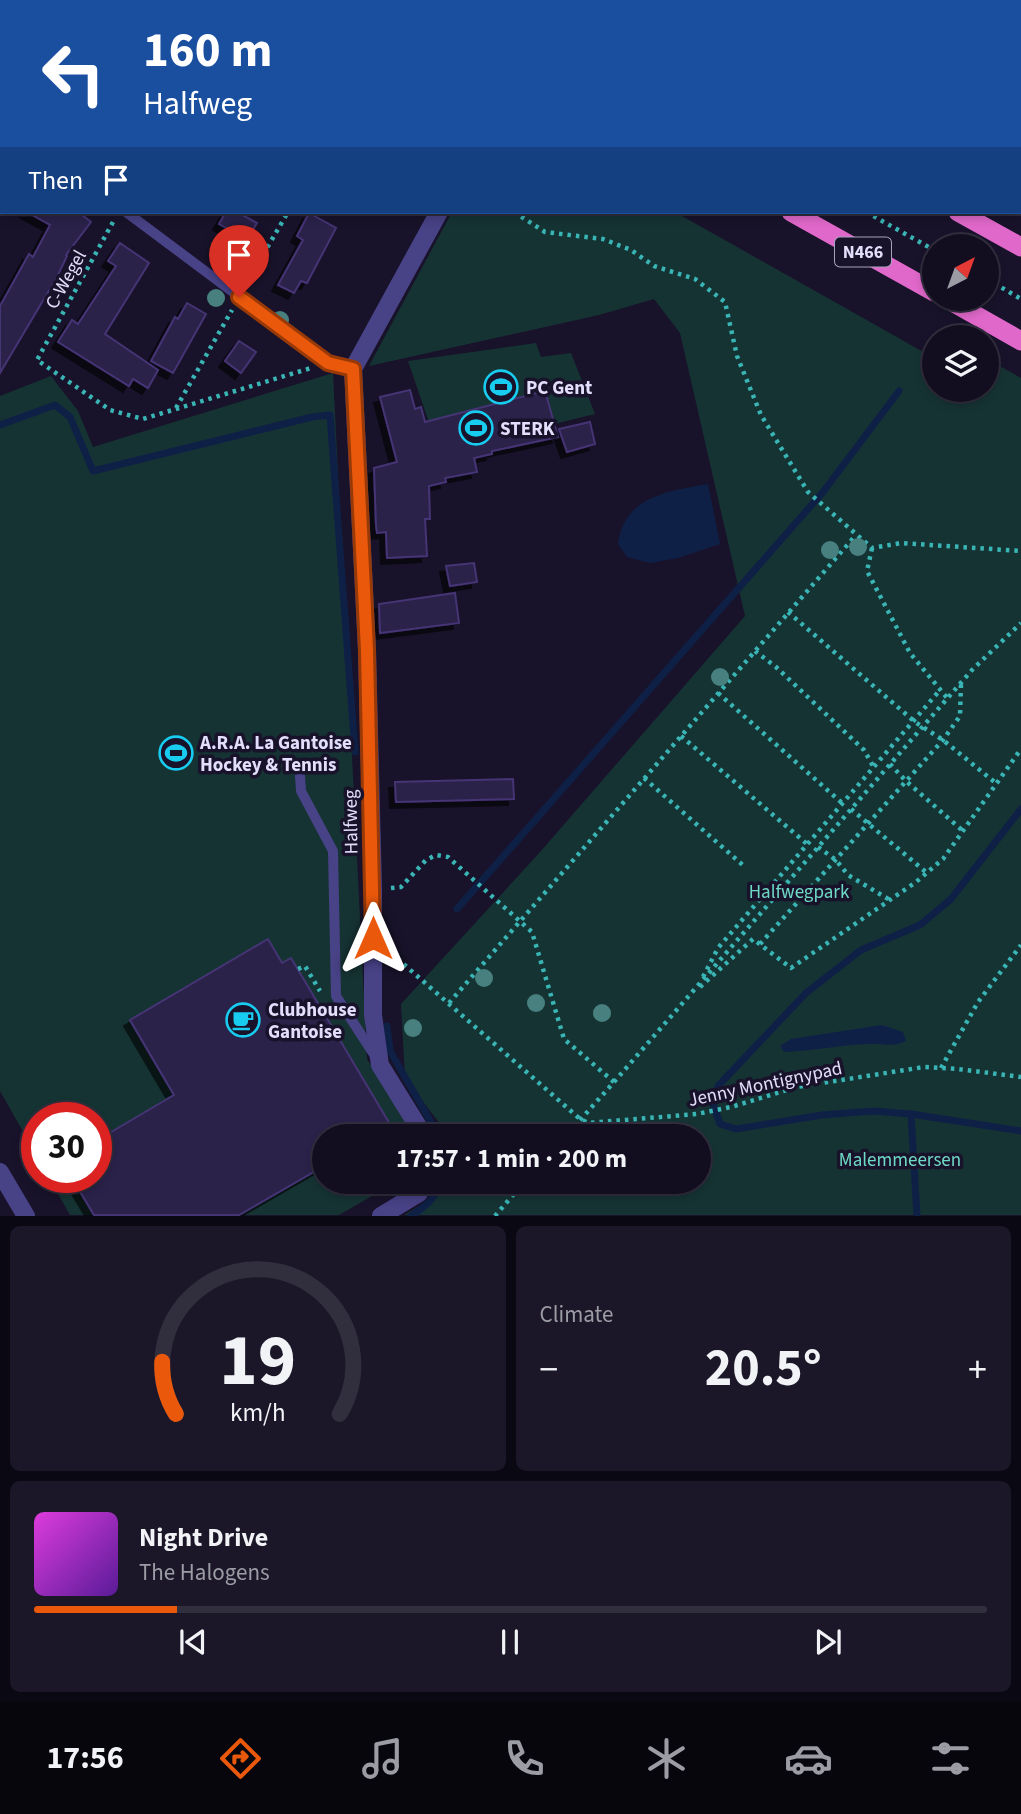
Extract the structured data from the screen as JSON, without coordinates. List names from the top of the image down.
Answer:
{
  "streets": {
    "highway": ["N466"],
    "street": ["Halfweg"],
    "path": ["C-Wegel", "Jenny Montignypad"]
  },
  "parks": ["Halfwegpark", "Malemmeersen"],
  "places": {
    "sports": ["PC Gent", "STERK", "A.R.A. La Gantoise Hockey & Tennis"],
    "cafe": ["Clubhouse Gantoise"]
  },
  "north": "top right",
  "page": {
    "turn": ["160 m", "Halfweg"],
    "then": "Then",
    "limit": "30",
    "trip": "17:57 · 1 min · 200 m",
    "tile": "Climate",
    "heat": ["−", "20.5°", "+"],
    "song": ["Night Drive", "The Halogens"],
    "tabs": "17:56",
    "gauge": ["19", "km/h"]
  }
}
